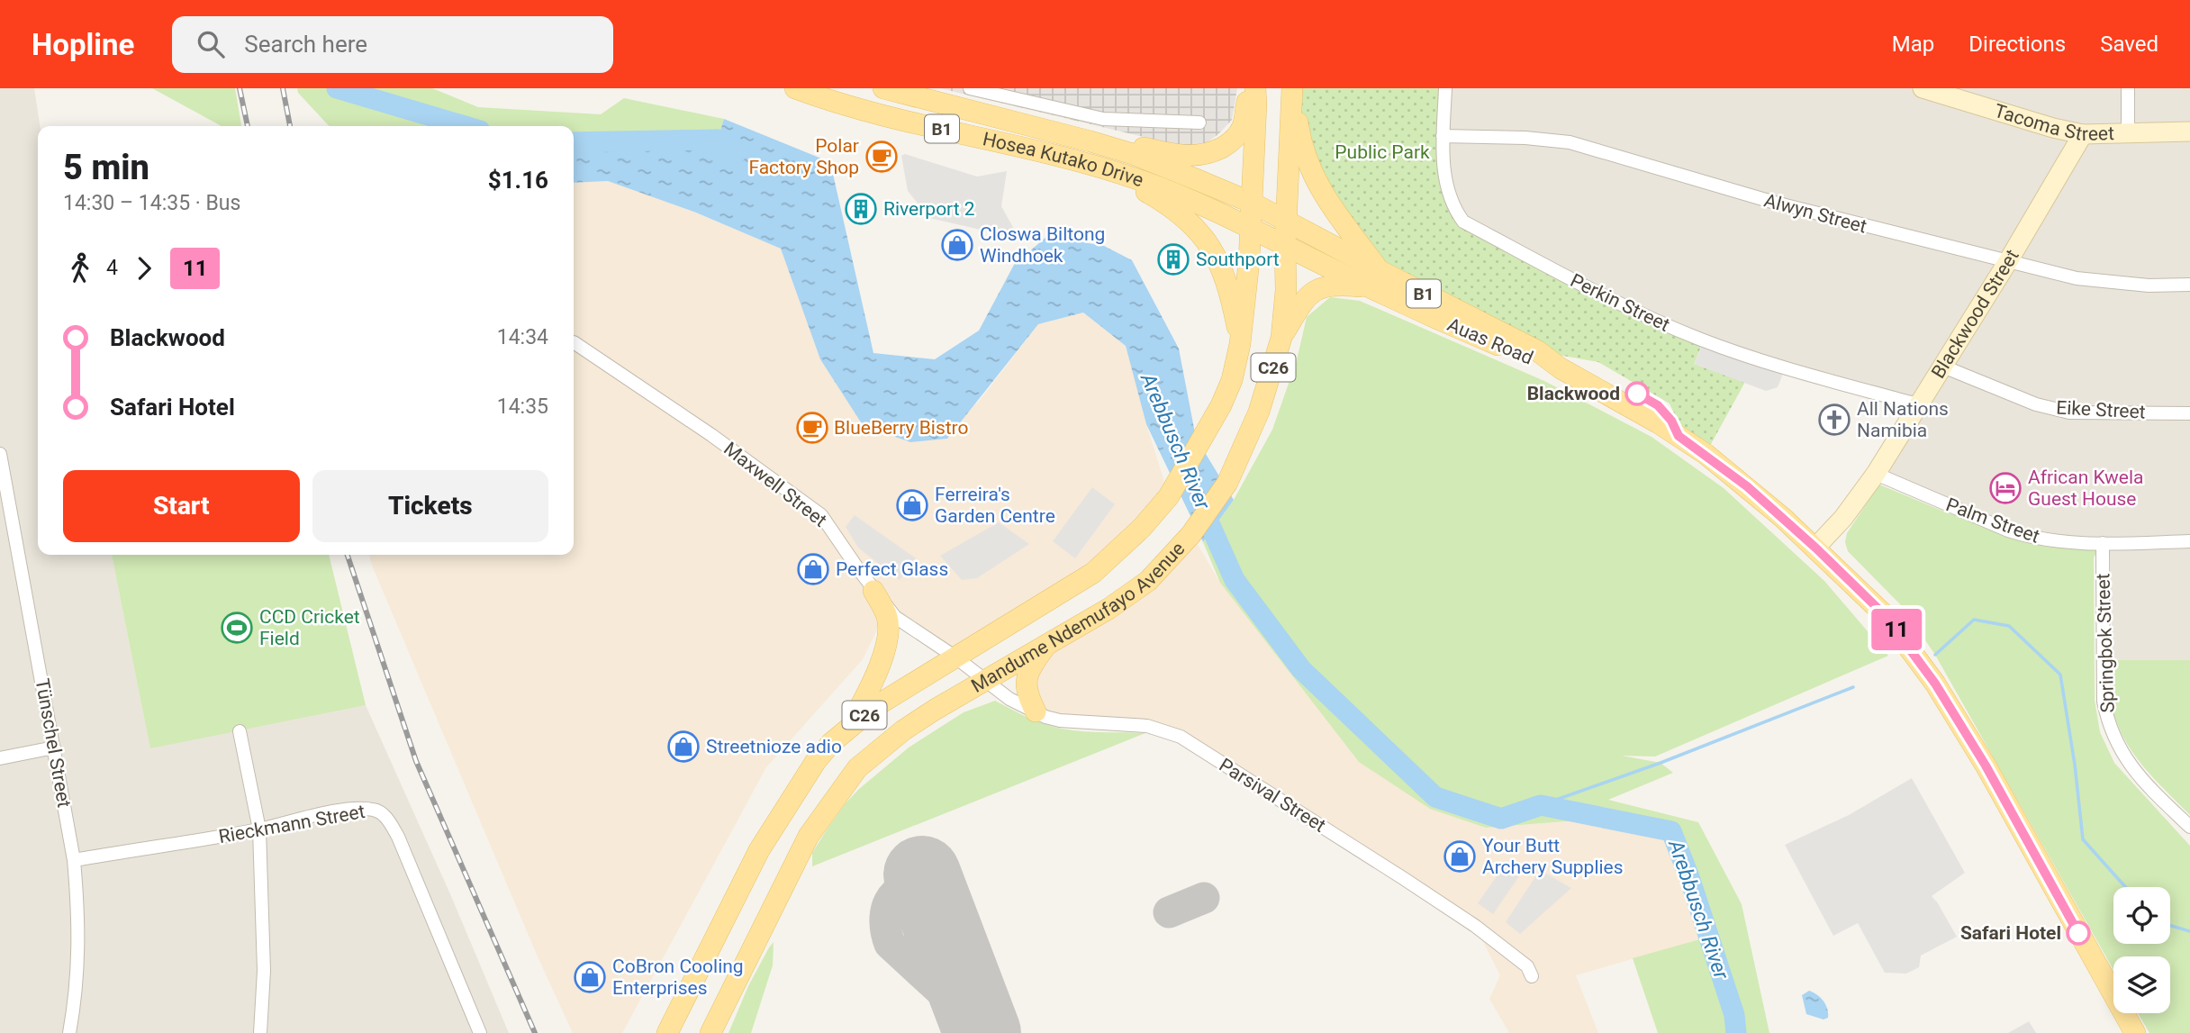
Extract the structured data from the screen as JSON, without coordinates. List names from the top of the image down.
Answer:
{
  "streets": {
    "main road": [
      "B1",
      "Hosea Kutako Drive",
      "Auas Road",
      "C26",
      "Mandume Ndemufayo Avenue"
    ],
    "street": [
      "Tacoma Street",
      "Alwyn Street",
      "Perkin Street",
      "Blackwood Street",
      "Eike Street",
      "Maxwell Street",
      "Palm Street",
      "Springbok Street",
      "Tünschel Street",
      "Parsival Street",
      "Rieckmann Street"
    ]
  },
  "crossings": [
    ["Tacoma Street", "Blackwood Street"],
    ["Hosea Kutako Drive", "Auas Road"],
    ["Hosea Kutako Drive", "Mandume Ndemufayo Avenue"],
    ["Alwyn Street", "Perkin Street"],
    ["Alwyn Street", "Blackwood Street"],
    ["Perkin Street", "Blackwood Street"],
    ["Blackwood Street", "Auas Road"],
    ["Blackwood Street", "Eike Street"],
    ["Blackwood Street", "Palm Street"],
    ["Auas Road", "Mandume Ndemufayo Avenue"],
    ["Maxwell Street", "Mandume Ndemufayo Avenue"],
    ["Maxwell Street", "Parsival Street"],
    ["Palm Street", "Springbok Street"],
    ["Mandume Ndemufayo Avenue", "Parsival Street"],
    ["Tünschel Street", "Rieckmann Street"]
  ],
  "water": ["Arebbusch River"],
  "parks": ["Public Park"],
  "places": {
    "cafe": ["Polar Factory Shop", "BlueBerry Bistro"],
    "building": ["Riverport 2", "Southport"],
    "shop": [
      "Closwa Biltong Windhoek",
      "Ferreira's Garden Centre",
      "Perfect Glass",
      "Streetnioze adio",
      "Your Butt Archery Supplies",
      "CoBron Cooling Enterprises"
    ],
    "other": ["Blackwood", "Safari Hotel"],
    "church": ["All Nations Namibia"],
    "hotel": ["African Kwela Guest House"],
    "sports": ["CCD Cricket Field"]
  },
  "lines": ["bus line 11"],
  "page": {
    "header": "Hopline",
    "search": "Search here",
    "nav": ["Map", "Directions", "Saved"],
    "on_map": "11",
    "heading": ["5 min", "14:30 – 14:35 · Bus", "$1.16"],
    "legs": ["4", "11"],
    "list": [
      {
        "name": "Blackwood",
        "value": "14:34"
      },
      {
        "name": "Safari Hotel",
        "value": "14:35"
      }
    ],
    "buttons": ["Start", "Tickets"]
  }
}
